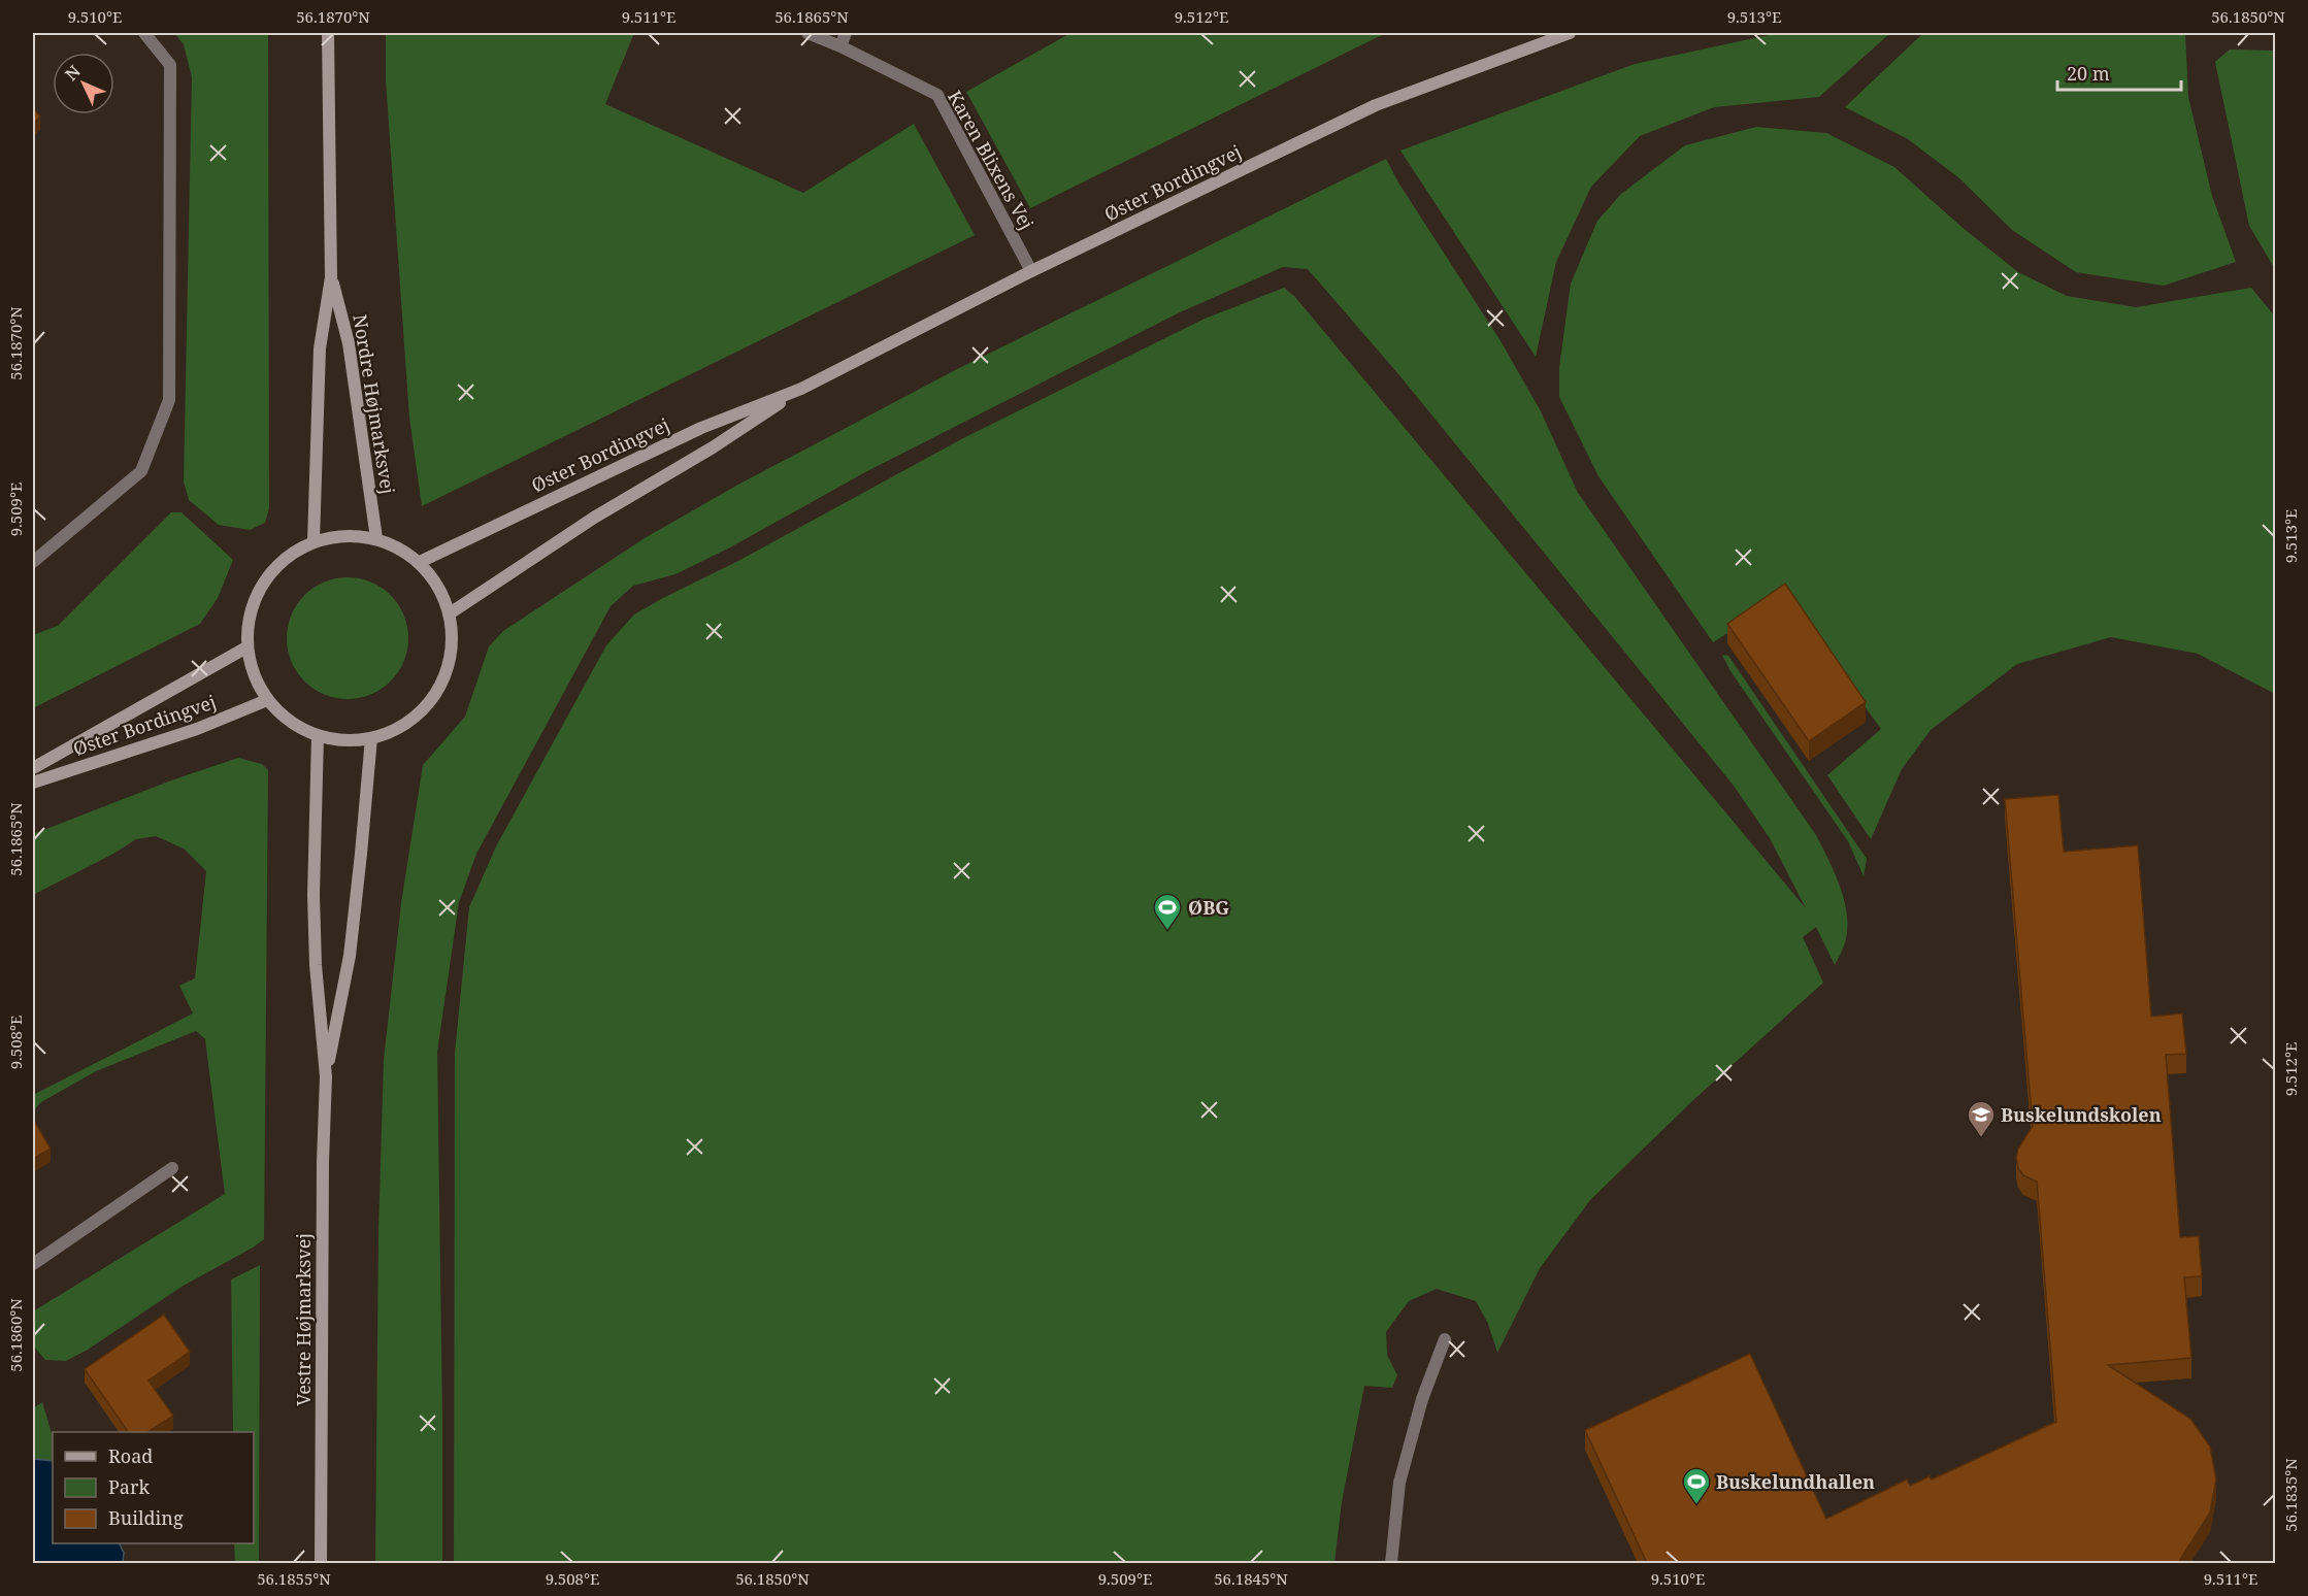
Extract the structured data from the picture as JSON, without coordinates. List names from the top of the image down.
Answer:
{
  "streets": {
    "street": [
      "Karen Blixens Vej",
      "Øster Bordingvej",
      "Nordre Højmarksvej",
      "Vestre Højmarksvej"
    ]
  },
  "crossings": [
    ["Karen Blixens Vej", "Øster Bordingvej"],
    ["Øster Bordingvej", "Nordre Højmarksvej"],
    ["Øster Bordingvej", "Vestre Højmarksvej"],
    ["Nordre Højmarksvej", "Vestre Højmarksvej"]
  ],
  "places": {
    "sports": ["ØBG", "Buskelundhallen"],
    "school or university": ["Buskelundskolen"]
  },
  "legend": ["Road", "Park", "Building"],
  "scale_bar": "20 m",
  "north": "top left",
  "coordinates": [
    "9.510°E",
    "56.1870°N",
    "9.511°E",
    "56.1865°N",
    "9.512°E",
    "9.513°E",
    "56.1850°N",
    "9.509°E",
    "9.508°E",
    "56.1860°N",
    "56.1835°N",
    "56.1855°N",
    "56.1845°N"
  ]
}
